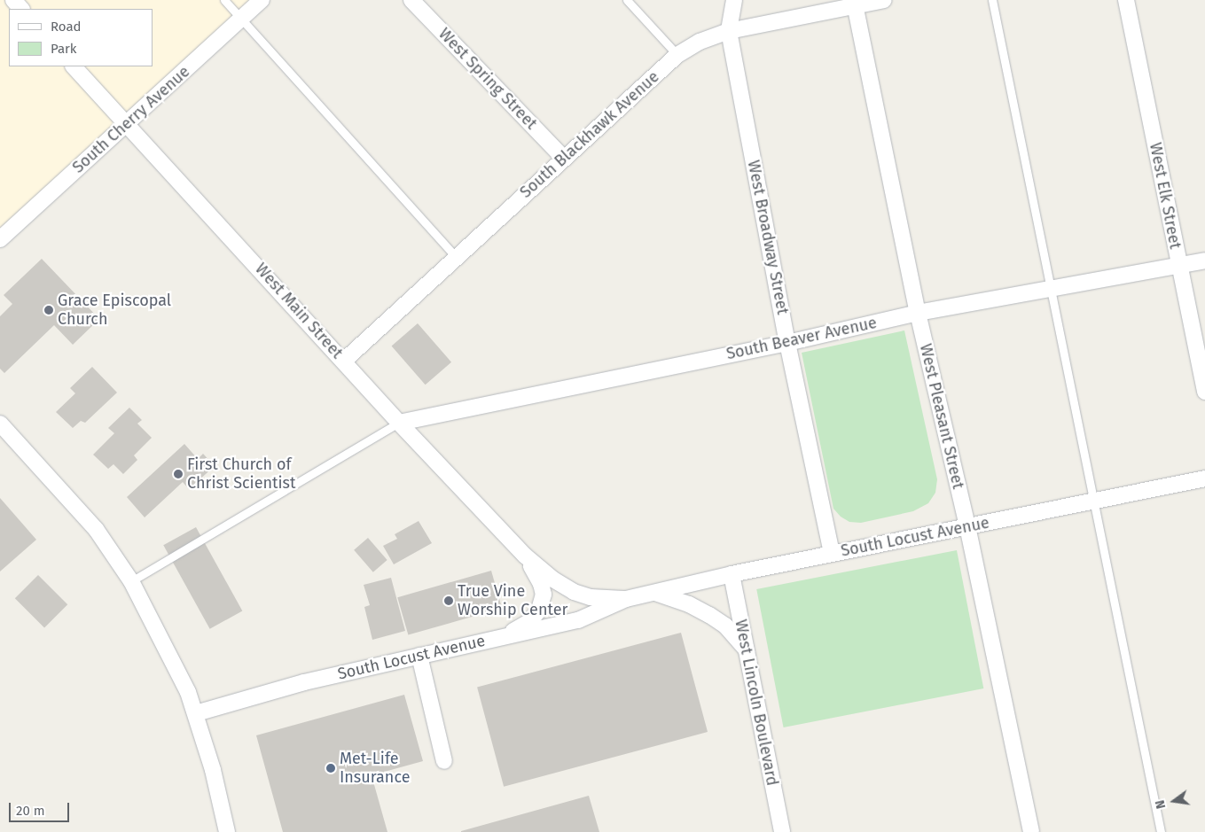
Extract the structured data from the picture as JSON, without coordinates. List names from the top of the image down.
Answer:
{
  "streets": {
    "street": [
      "West Spring Street",
      "South Cherry Avenue",
      "South Blackhawk Avenue",
      "West Elk Street",
      "West Broadway Street",
      "West Main Street",
      "South Beaver Avenue",
      "West Pleasant Street",
      "South Locust Avenue",
      "West Lincoln Boulevard"
    ]
  },
  "crossings": [
    ["West Spring Street", "South Blackhawk Avenue"],
    ["South Cherry Avenue", "West Main Street"],
    ["South Blackhawk Avenue", "West Broadway Street"],
    ["South Blackhawk Avenue", "West Main Street"],
    ["South Blackhawk Avenue", "West Pleasant Street"],
    ["West Elk Street", "South Beaver Avenue"],
    ["West Broadway Street", "South Beaver Avenue"],
    ["West Broadway Street", "South Locust Avenue"],
    ["West Main Street", "South Beaver Avenue"],
    ["West Main Street", "South Locust Avenue"],
    ["South Beaver Avenue", "West Pleasant Street"],
    ["West Pleasant Street", "South Locust Avenue"],
    ["South Locust Avenue", "West Lincoln Boulevard"]
  ],
  "places": [
    "Grace Episcopal Church",
    "First Church of Christ Scientist",
    "True Vine Worship Center",
    "Met-Life Insurance"
  ],
  "legend": ["Road", "Park"],
  "scale_bar": "20 m",
  "north": "left"
}
